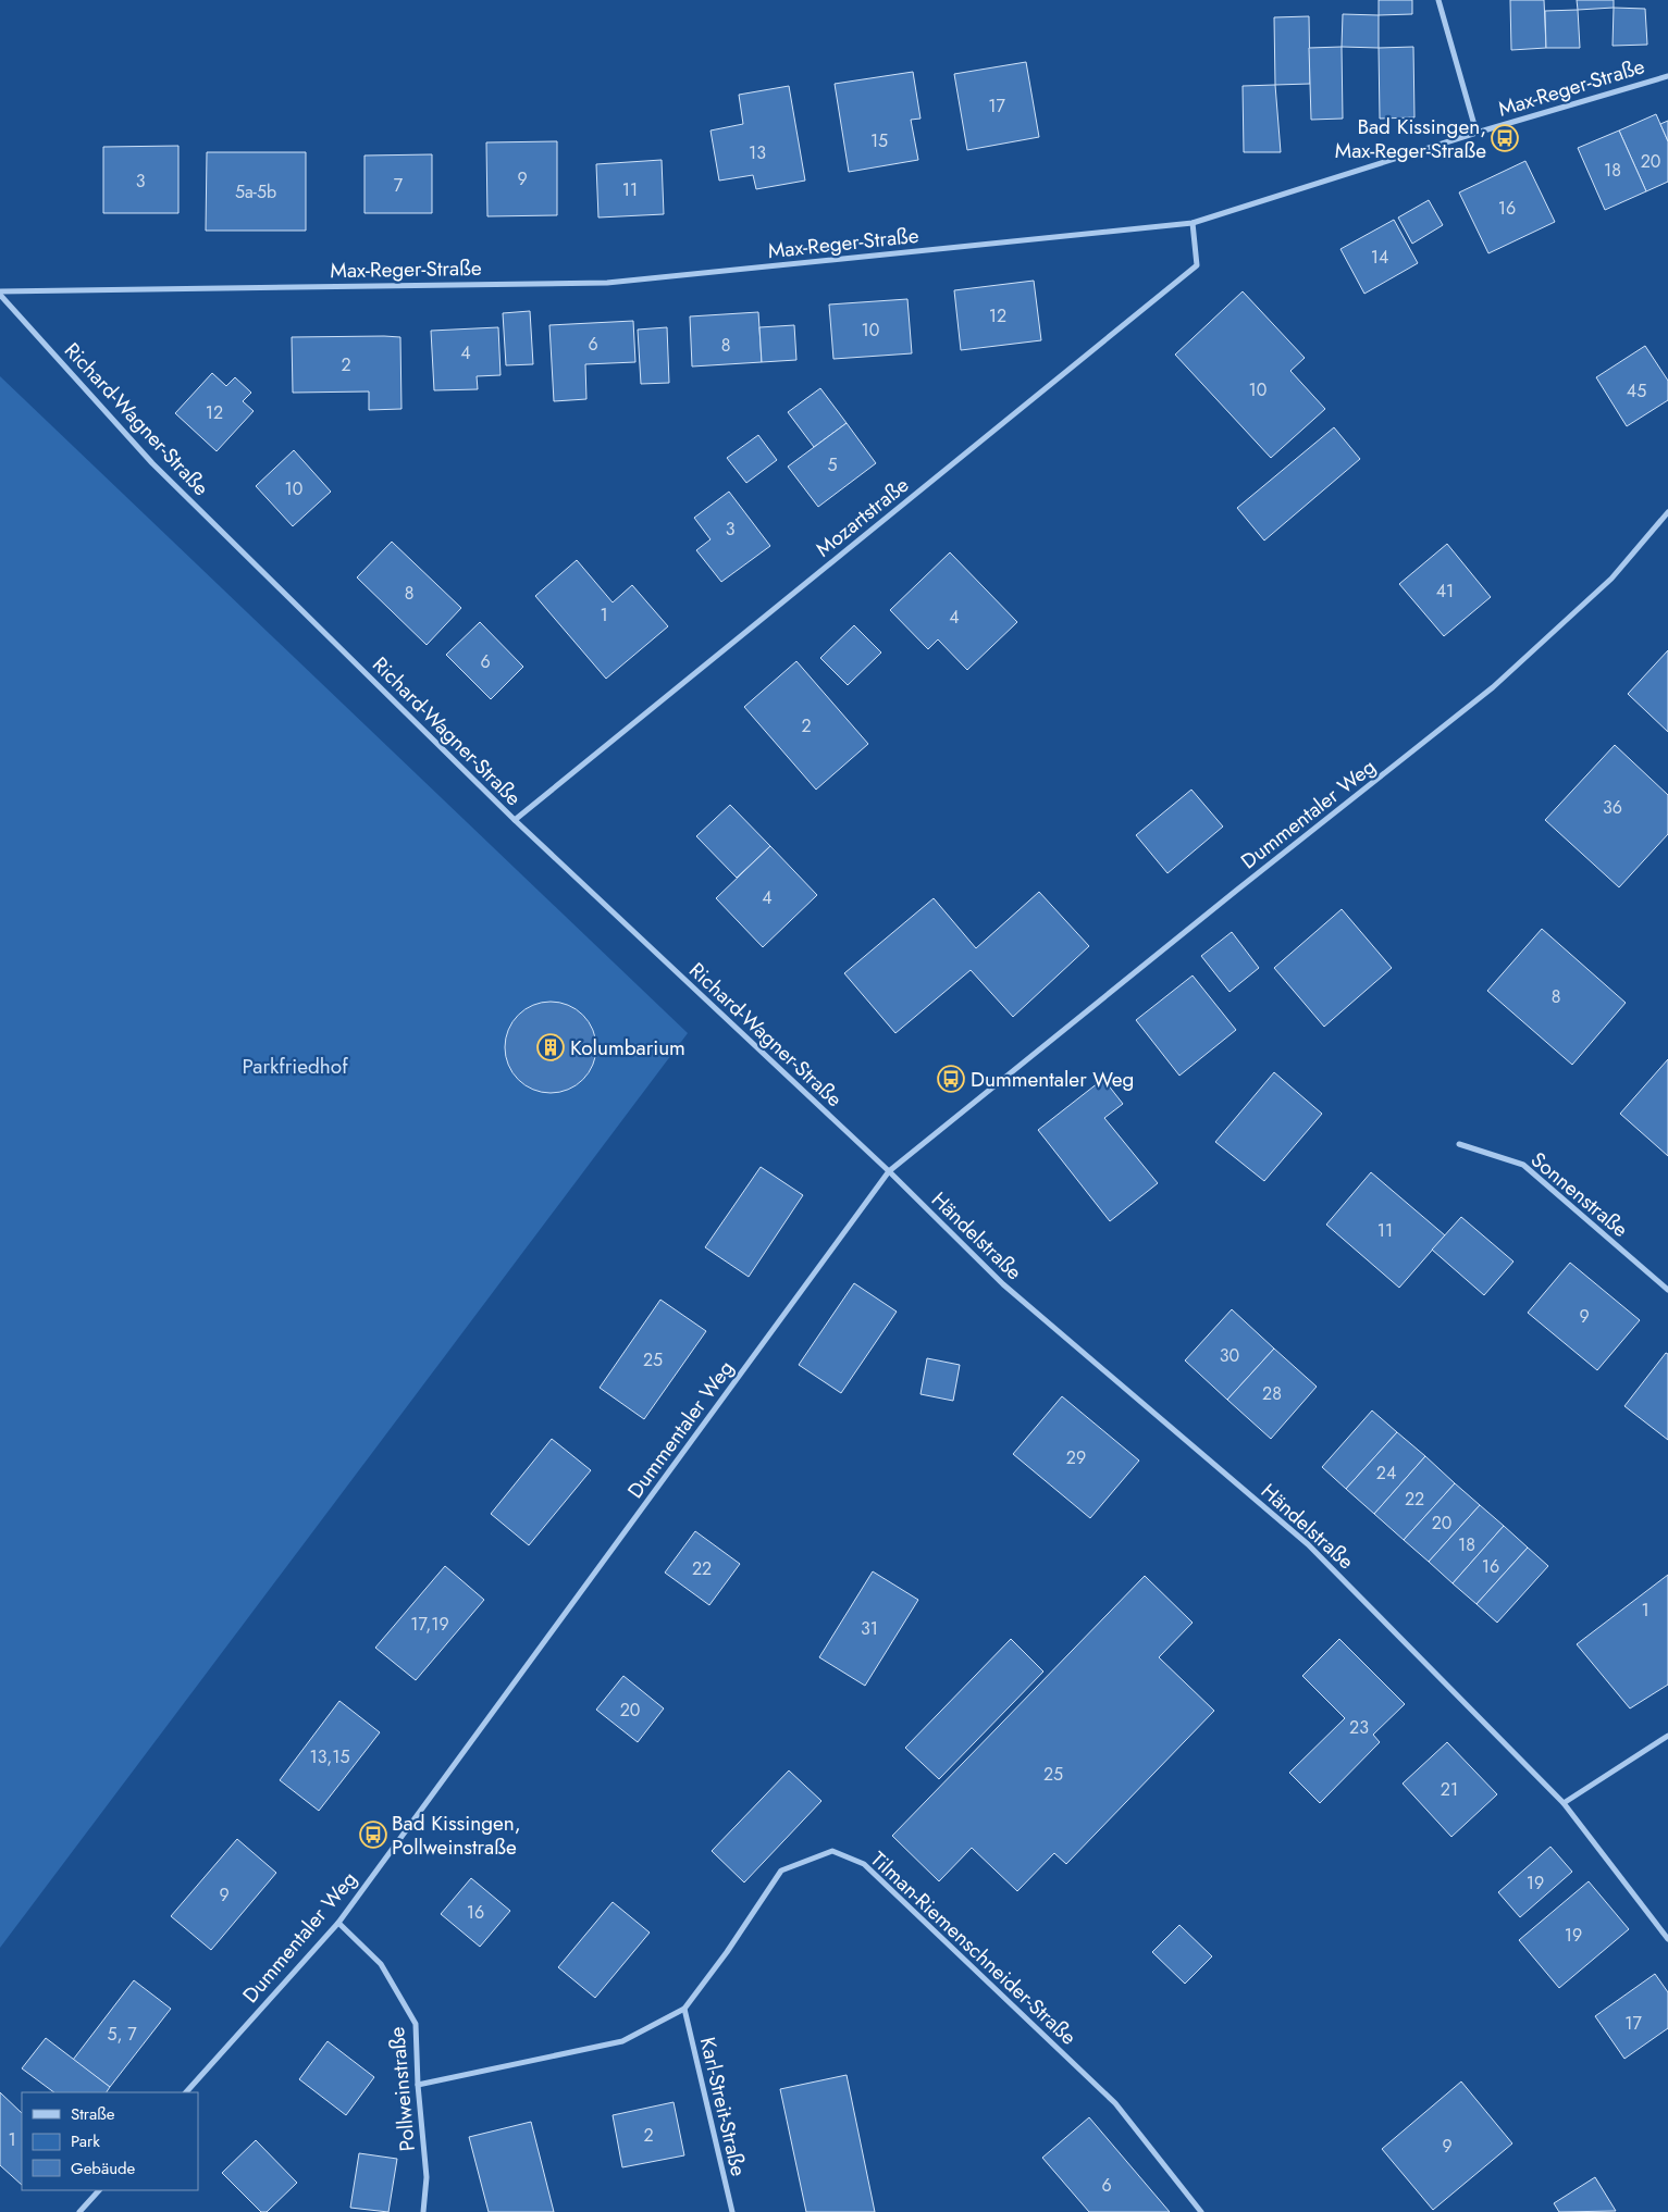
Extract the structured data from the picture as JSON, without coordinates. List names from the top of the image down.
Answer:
{
  "streets": {
    "street": [
      "Max-Reger-Straße",
      "Richard-Wagner-Straße",
      "Mozartstraße",
      "Dummentaler Weg",
      "Sonnenstraße",
      "Händelstraße",
      "Tilman-Riemenschneider-Straße",
      "Pollweinstraße",
      "Karl-Streit-Straße"
    ]
  },
  "crossings": [
    ["Max-Reger-Straße", "Richard-Wagner-Straße"],
    ["Max-Reger-Straße", "Mozartstraße"],
    ["Richard-Wagner-Straße", "Mozartstraße"],
    ["Richard-Wagner-Straße", "Dummentaler Weg"],
    ["Richard-Wagner-Straße", "Händelstraße"],
    ["Dummentaler Weg", "Händelstraße"],
    ["Dummentaler Weg", "Pollweinstraße"],
    ["Tilman-Riemenschneider-Straße", "Pollweinstraße"],
    ["Tilman-Riemenschneider-Straße", "Karl-Streit-Straße"]
  ],
  "parks": ["Parkfriedhof"],
  "places": {
    "bus stop": ["Bad Kissingen, Max-Reger-Straße", "Dummentaler Weg", "Bad Kissingen, Pollweinstraße"],
    "building": ["Kolumbarium"]
  },
  "house_numbers": [
    "17",
    "15",
    "13",
    "20",
    "18",
    "9",
    "3",
    "7",
    "11",
    "5a-5b",
    "16",
    "14",
    "12",
    "10",
    "6",
    "8",
    "4",
    "2",
    "10",
    "45",
    "12",
    "5",
    "10",
    "3",
    "41",
    "8",
    "1",
    "4",
    "6",
    "2",
    "36",
    "4",
    "8",
    "11",
    "9",
    "30",
    "25",
    "28",
    "29",
    "24",
    "22",
    "20",
    "18",
    "16",
    "22",
    "1",
    "17,19",
    "31",
    "20",
    "23",
    "13,15",
    "25",
    "21",
    "19",
    "9",
    "16",
    "19",
    "17",
    "5, 7",
    "2",
    "1",
    "9",
    "6"
  ],
  "legend": ["Straße", "Park", "Gebäude"]
}
